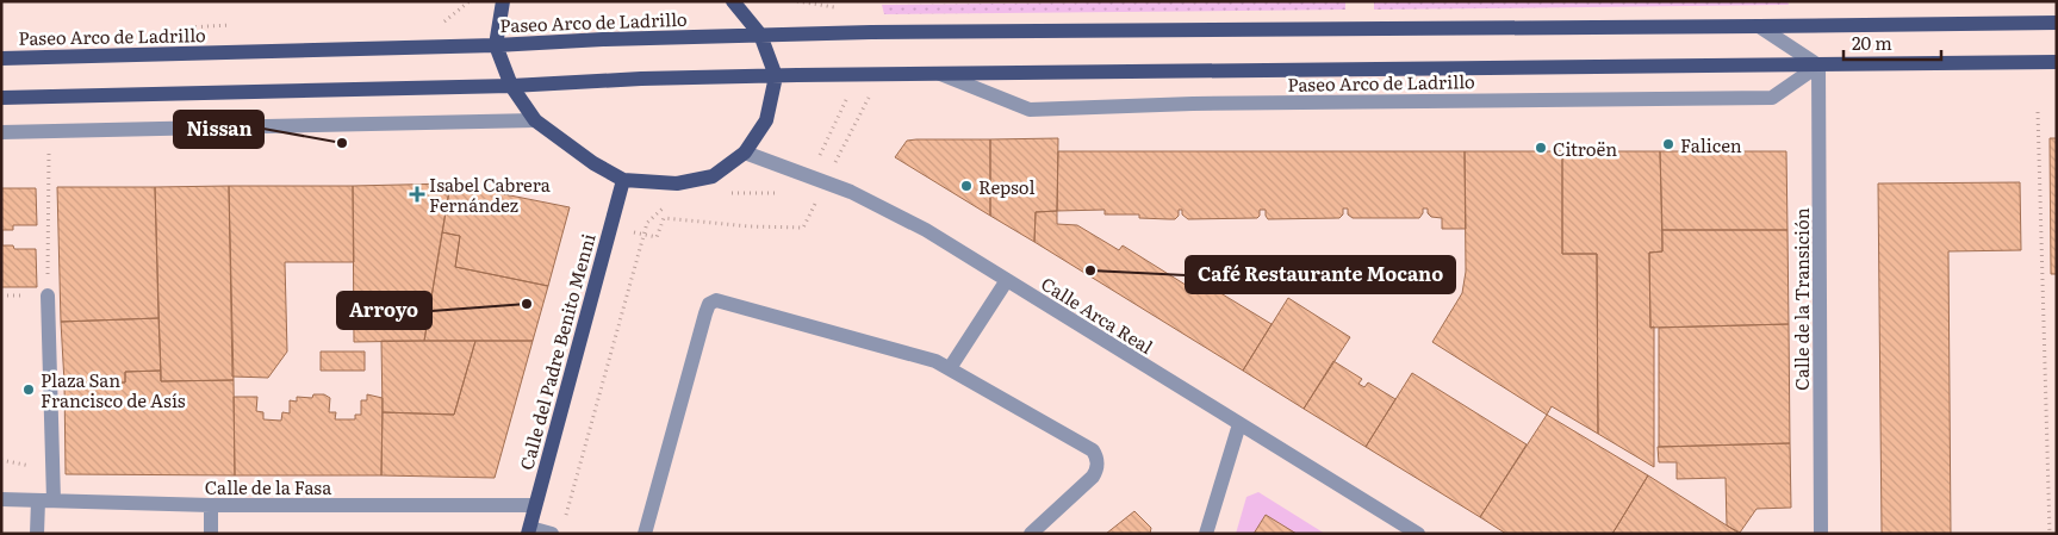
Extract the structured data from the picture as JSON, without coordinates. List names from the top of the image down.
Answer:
{
  "streets": {
    "main road": ["Paseo Arco de Ladrillo", "Calle del Padre Benito Menni"],
    "street": ["Calle de la Transición", "Calle Arca Real", "Calle de la Fasa"]
  },
  "crossings": [
    ["Paseo Arco de Ladrillo", "Calle de la Transición"],
    ["Calle del Padre Benito Menni", "Calle de la Fasa"]
  ],
  "places": {
    "other": [
      "Nissan",
      "Falicen",
      "Citroën",
      "Repsol",
      "Café Restaurante Mocano",
      "Arroyo",
      "Plaza San Francisco de Asís"
    ],
    "health": ["Isabel Cabrera Fernández"]
  },
  "scale_bar": "20 m"
}
